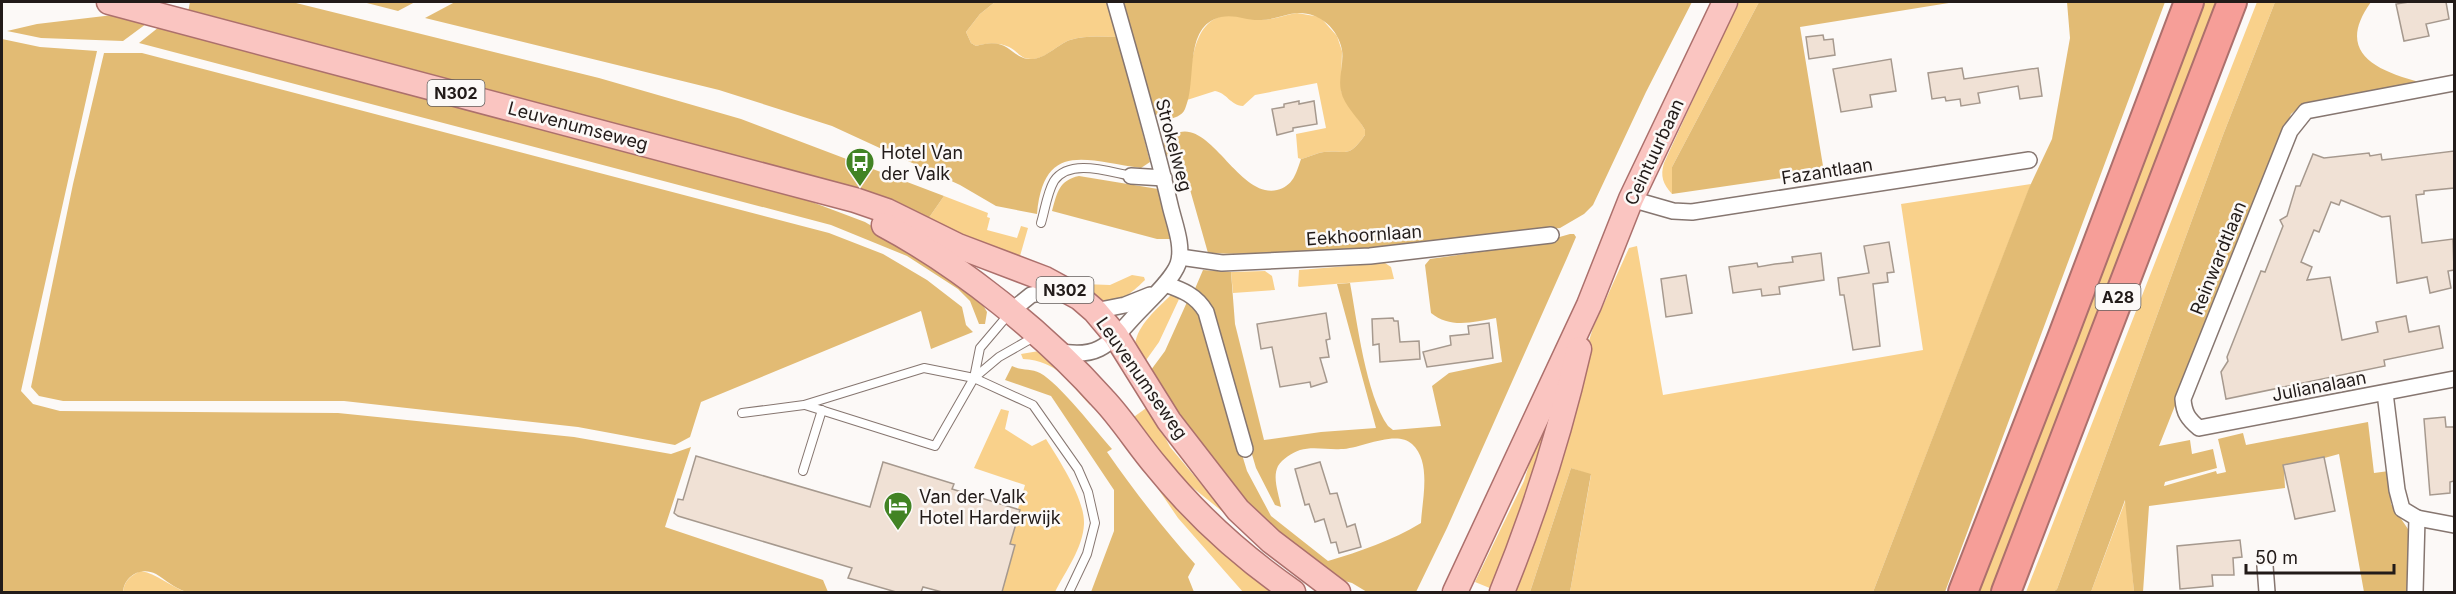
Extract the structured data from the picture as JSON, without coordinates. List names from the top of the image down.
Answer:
{
  "streets": {
    "highway": ["A28"],
    "main road": ["N302", "Leuvenumseweg", "Ceintuurbaan"],
    "street": [
      "Strokelweg",
      "Fazantlaan",
      "Eekhoornlaan",
      "Reinwardtlaan",
      "Julianalaan"
    ]
  },
  "crossings": [
    ["Strokelweg", "Eekhoornlaan"],
    ["Ceintuurbaan", "Fazantlaan"],
    ["Reinwardtlaan", "Julianalaan"]
  ],
  "places": {
    "bus stop": ["Hotel Van der Valk"],
    "hotel": ["Van der Valk Hotel Harderwijk"]
  },
  "scale_bar": "50 m"
}
